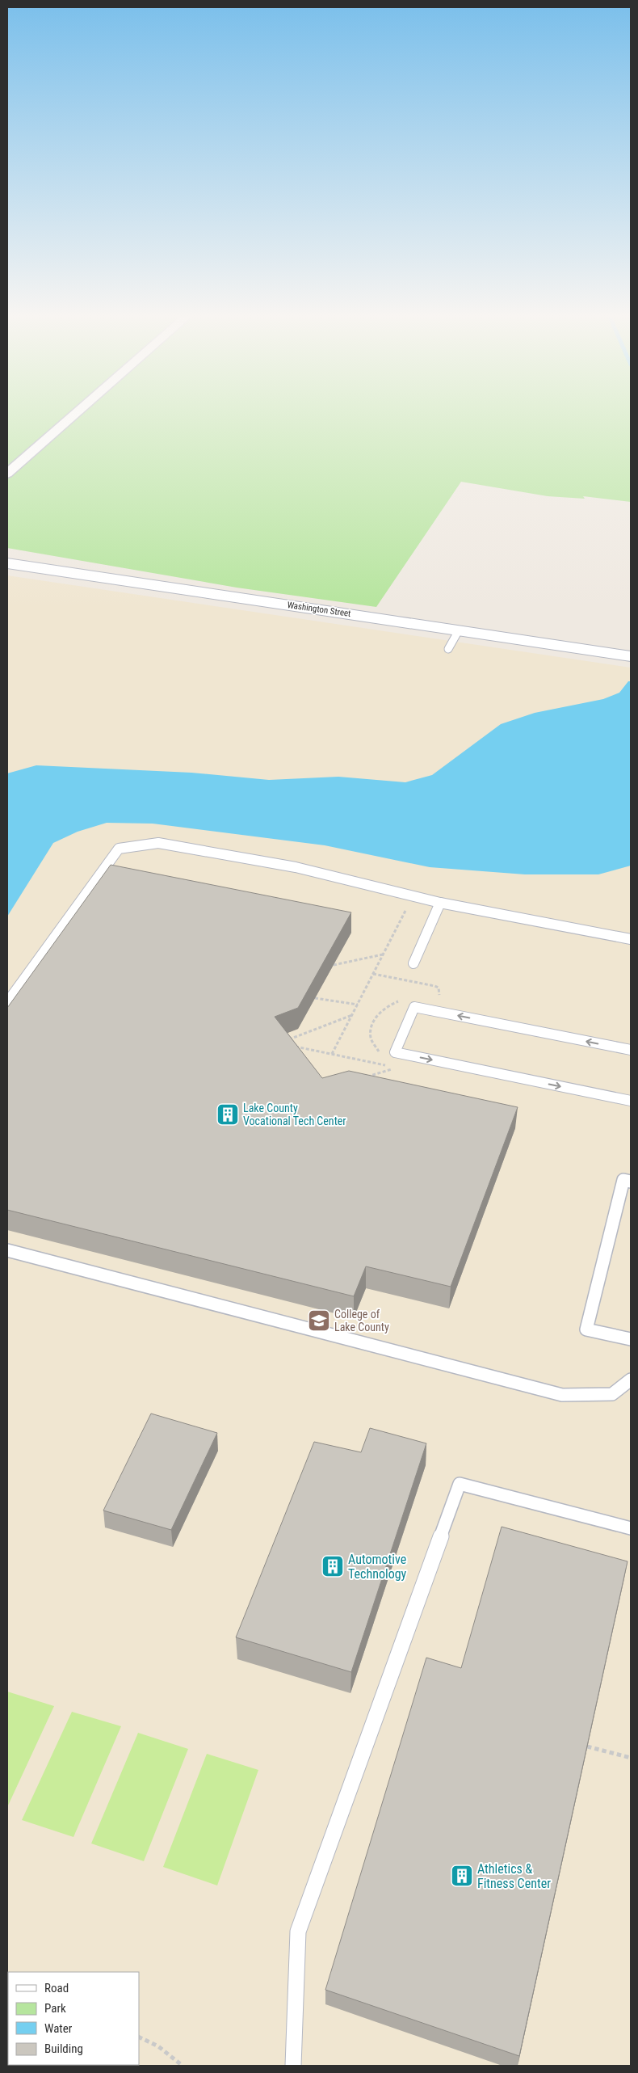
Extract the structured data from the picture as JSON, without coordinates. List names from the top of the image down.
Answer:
{
  "streets": {
    "main road": ["Washington Street"]
  },
  "places": {
    "building": ["Lake County Vocational Tech Center", "Automotive Technology", "Athletics & Fitness Center"],
    "school or university": ["College of Lake County"]
  },
  "legend": [
    "Road",
    "Park",
    "Water",
    "Building"
  ]
}
